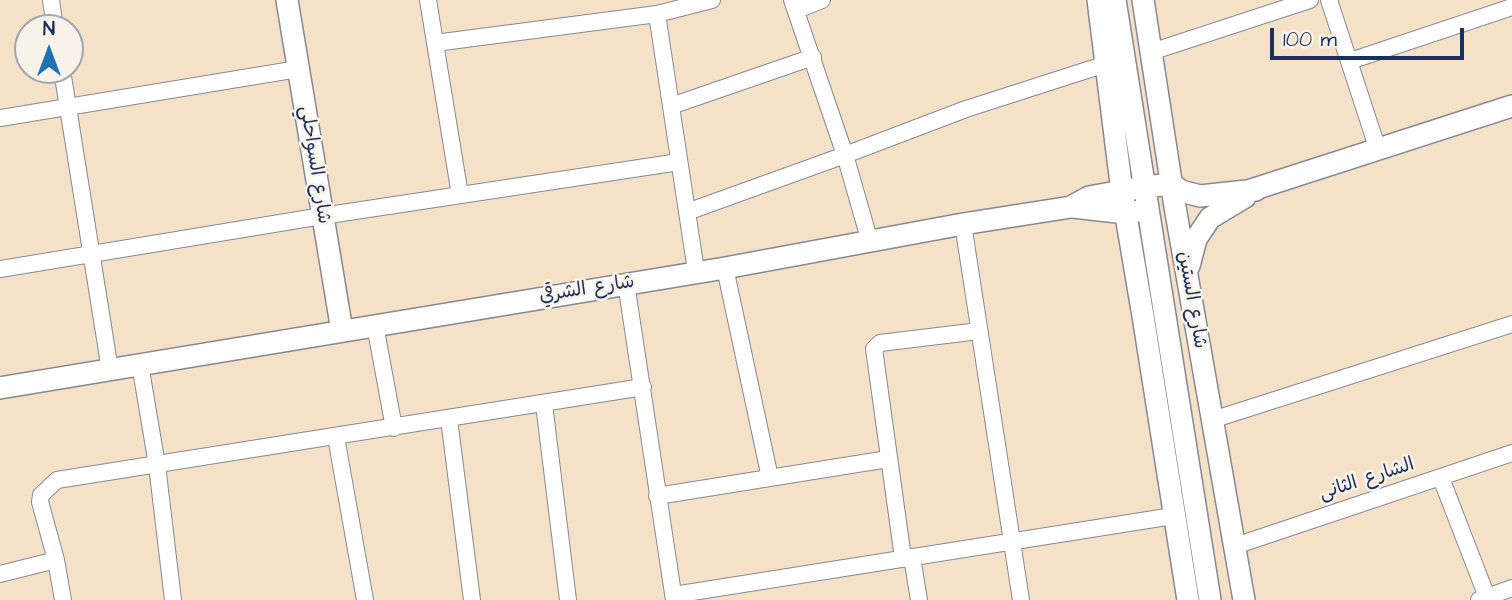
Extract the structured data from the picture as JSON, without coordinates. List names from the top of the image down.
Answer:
{
  "streets": {
    "street": [
      "شارع السواحلي",
      "شارع الشرقي",
      "شارع الستين",
      "الشارع الثانى"
    ]
  },
  "crossings": [
    ["شارع السواحلي", "شارع الشرقي"],
    ["شارع الشرقي", "شارع الستين"],
    ["شارع الستين", "الشارع الثانى"]
  ],
  "scale_bar": "100 m",
  "north": "top"
}
